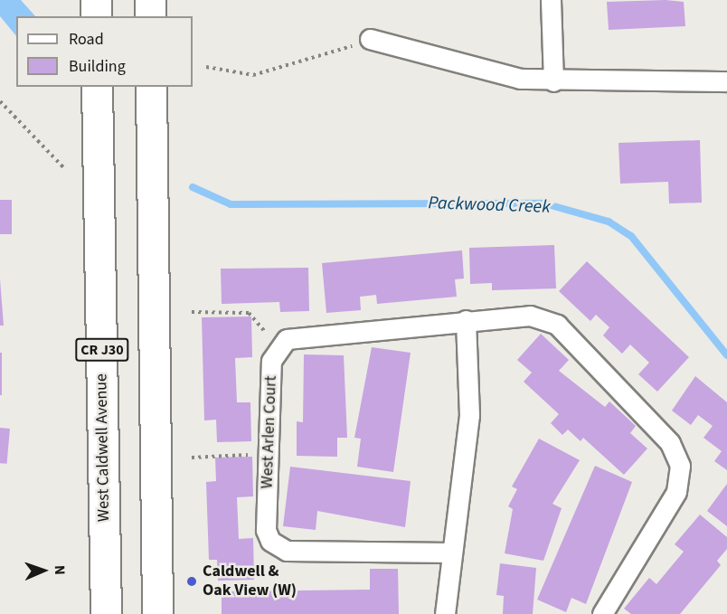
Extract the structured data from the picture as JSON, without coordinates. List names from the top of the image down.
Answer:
{
  "streets": {
    "main road": ["CR J30", "West Caldwell Avenue"],
    "street": ["West Arlen Court"]
  },
  "water": ["Packwood Creek"],
  "places": ["Caldwell & Oak View (W)"],
  "legend": ["Road", "Building"],
  "north": "right"
}
